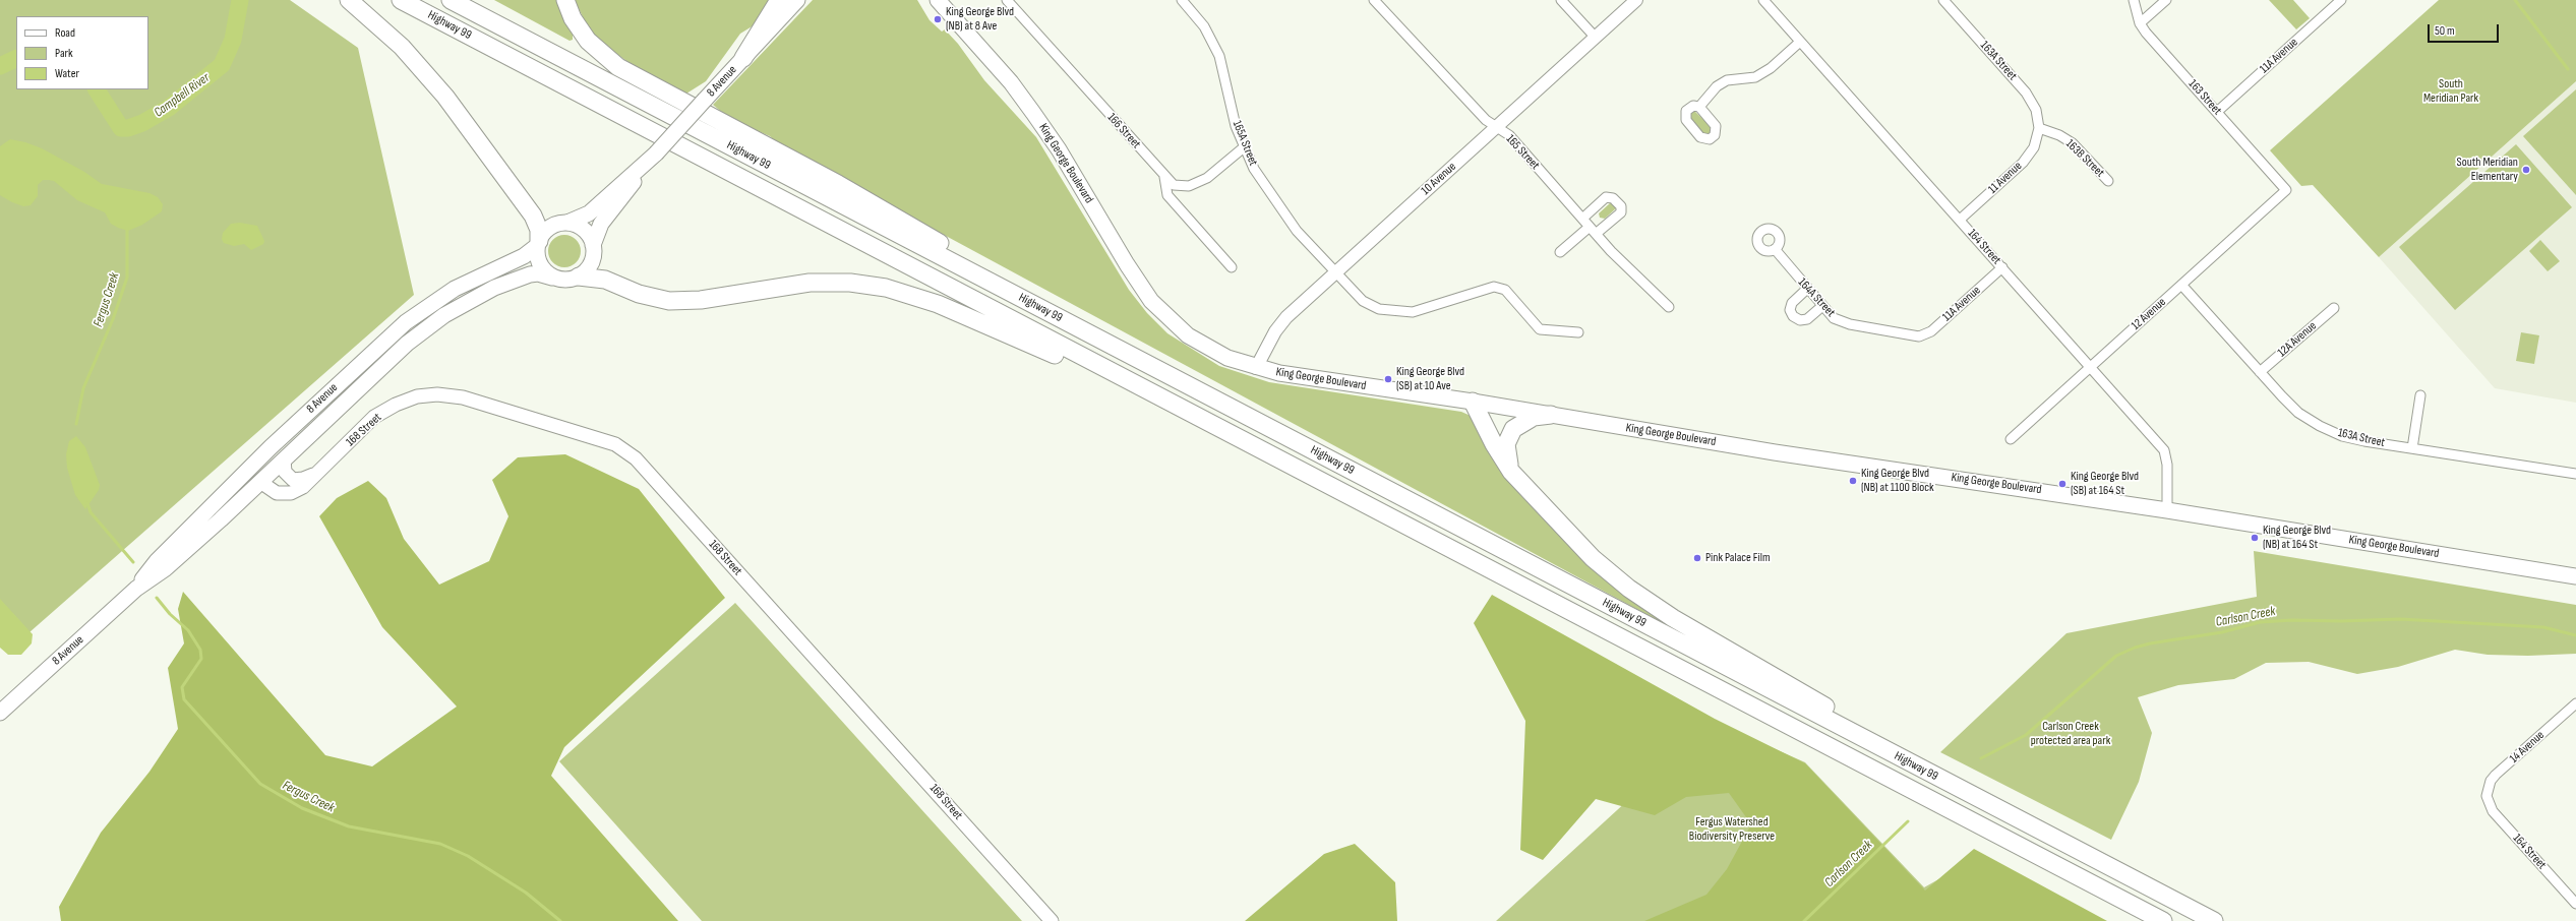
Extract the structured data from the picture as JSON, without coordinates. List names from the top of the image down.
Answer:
{
  "streets": {
    "highway": ["Highway 99"],
    "main road": ["8 Avenue", "King George Boulevard", "168 Street"],
    "street": [
      "11A Avenue",
      "163A Street",
      "163 Street",
      "166 Street",
      "165A Street",
      "165 Street",
      "163B Street",
      "11 Avenue",
      "10 Avenue",
      "164 Street",
      "164A Street",
      "12 Avenue",
      "12A Avenue",
      "14 Avenue"
    ]
  },
  "crossings": [
    ["11A Avenue", "163 Street"],
    ["11A Avenue", "164 Street"],
    ["11A Avenue", "164A Street"],
    ["163A Street", "163B Street"],
    ["163A Street", "11 Avenue"],
    ["163A Street", "12 Avenue"],
    ["163A Street", "12A Avenue"],
    ["8 Avenue", "168 Street"],
    ["163 Street", "12 Avenue"],
    ["165A Street", "10 Avenue"],
    ["165 Street", "10 Avenue"],
    ["163B Street", "11 Avenue"],
    ["King George Boulevard", "10 Avenue"],
    ["King George Boulevard", "164 Street"],
    ["11 Avenue", "164 Street"],
    ["164 Street", "12 Avenue"],
    ["164 Street", "14 Avenue"]
  ],
  "water": ["Campbell River", "Fergus Creek", "Carlson Creek"],
  "parks": ["South Meridian Park", "Carlson Creek protected area park", "Fergus Watershed Biodiversity Preserve"],
  "places": [
    "King George Blvd (NB) at 8 Ave",
    "South Meridian Elementary",
    "King George Blvd (SB) at 10 Ave",
    "King George Blvd (NB) at 1100 Block",
    "King George Blvd (SB) at 164 St",
    "King George Blvd (NB) at 164 St",
    "Pink Palace Film"
  ],
  "legend": ["Road", "Park", "Water"],
  "scale_bar": "50 m"
}
